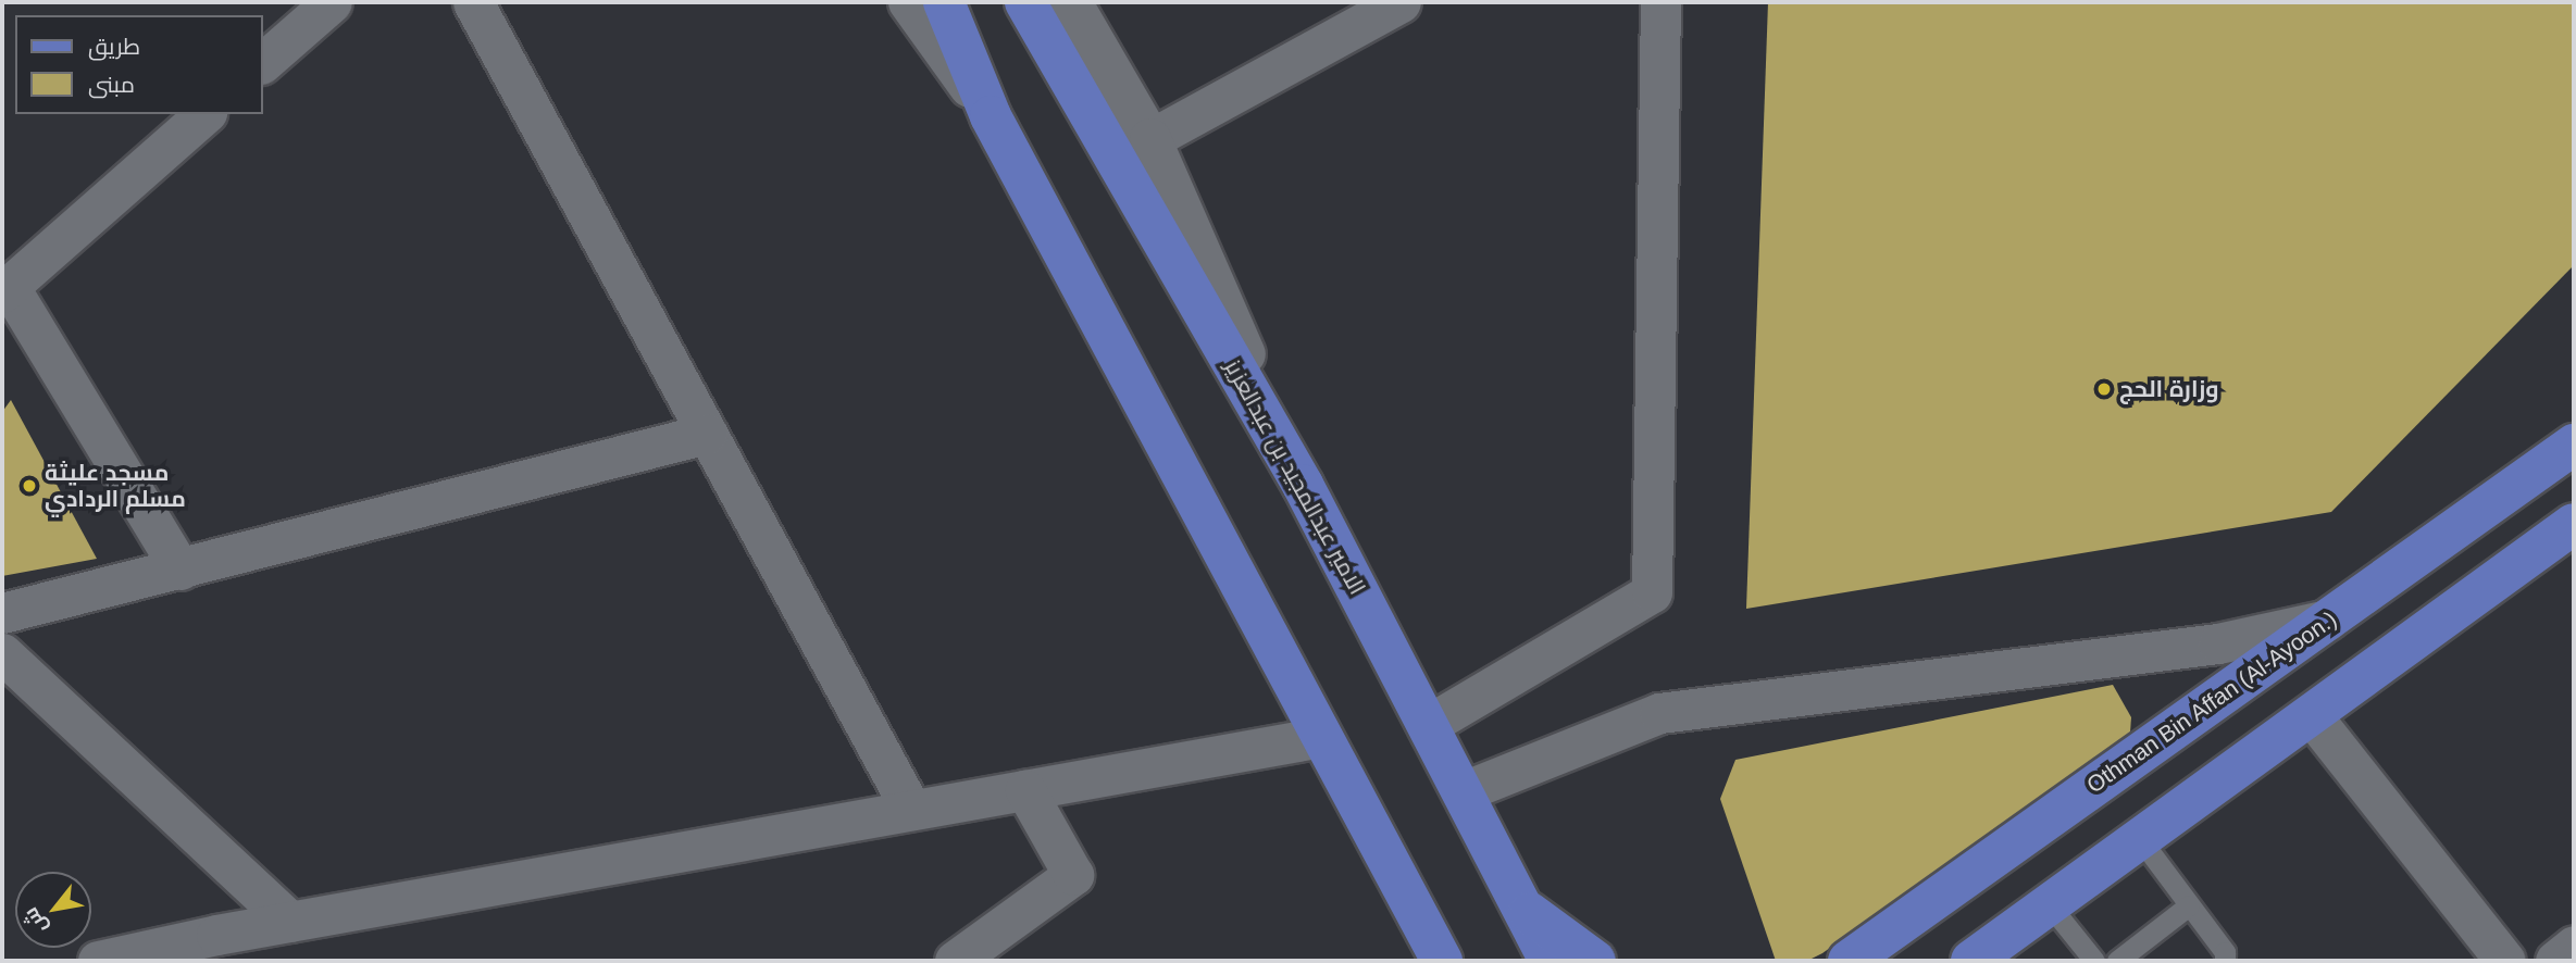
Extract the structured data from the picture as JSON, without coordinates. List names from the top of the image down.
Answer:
{
  "streets": {
    "main road": ["الامير عبدالمجيد بن عبدالعزيز", "Othman Bin Affan (Al-Ayoon.)"]
  },
  "places": ["وزارة الحج", "مسجد عليثة مسلم الردادي"],
  "legend": ["طريق", "مبنى"],
  "north": "bottom left"
}
